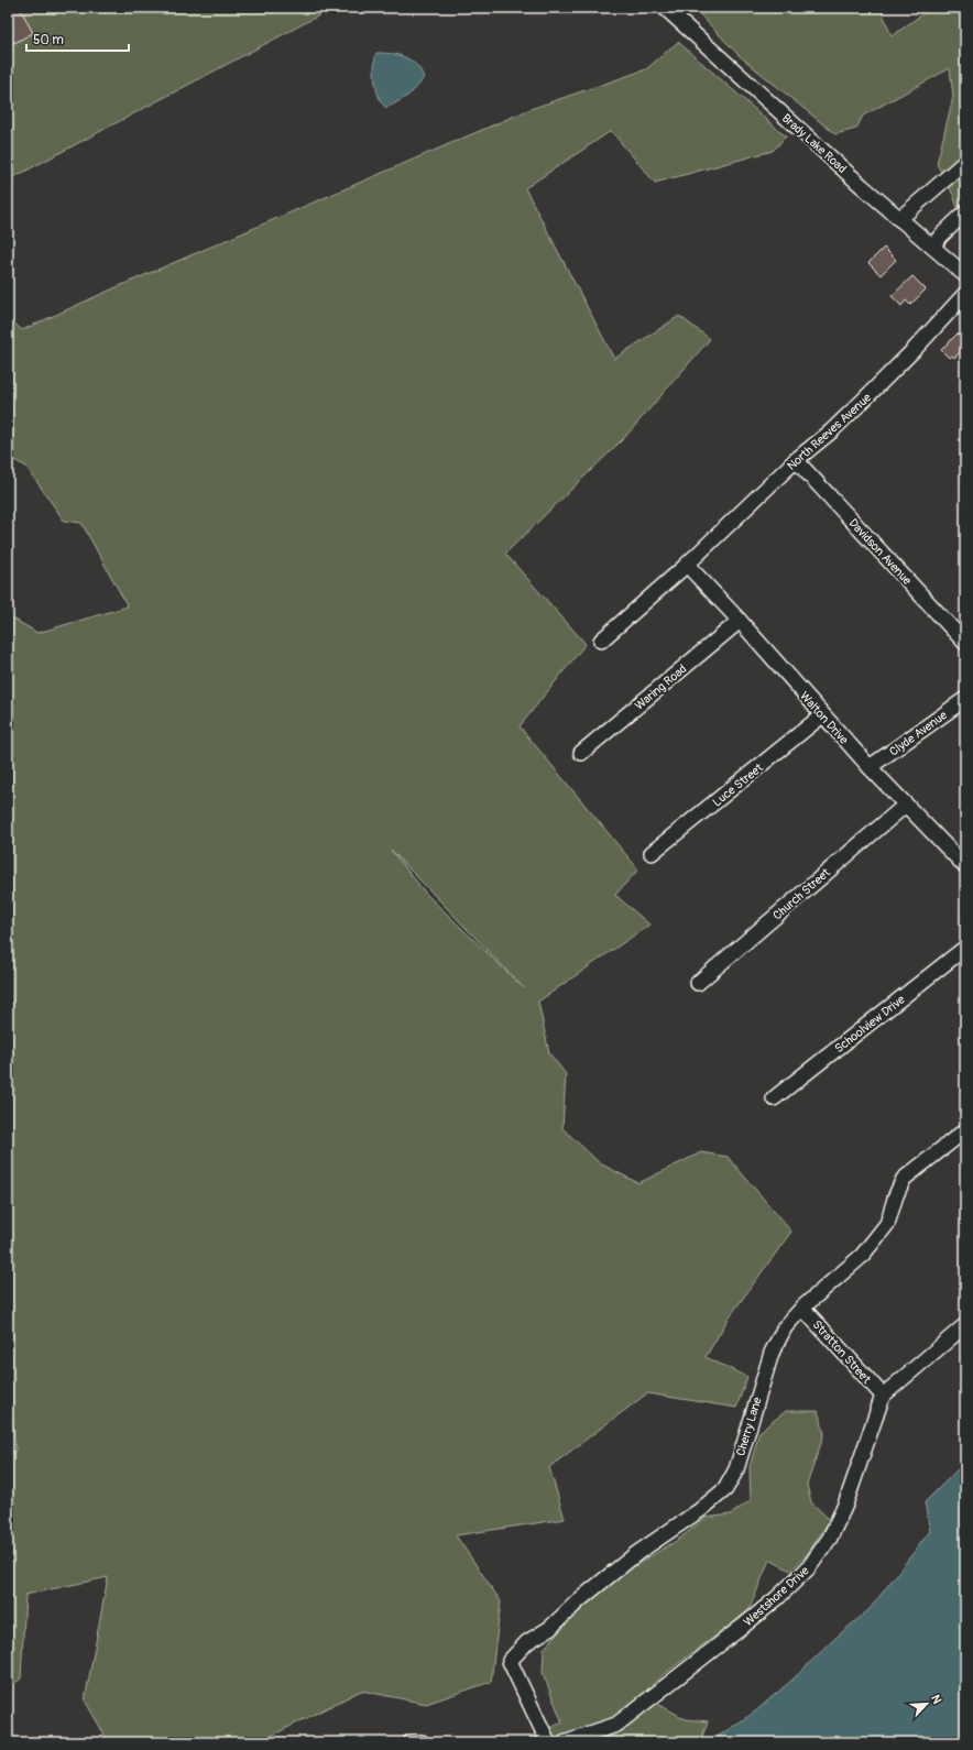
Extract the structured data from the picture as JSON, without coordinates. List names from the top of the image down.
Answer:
{
  "streets": {
    "street": [
      "Brady Lake Road",
      "North Reeves Avenue",
      "Davidson Avenue",
      "Waring Road",
      "Walton Drive",
      "Clyde Avenue",
      "Luce Street",
      "Church Street",
      "Schoolview Drive",
      "Stratton Street",
      "Cherry Lane",
      "Westshore Drive"
    ]
  },
  "crossings": [
    ["North Reeves Avenue", "Davidson Avenue"],
    ["North Reeves Avenue", "Walton Drive"],
    ["Waring Road", "Walton Drive"],
    ["Walton Drive", "Clyde Avenue"],
    ["Walton Drive", "Luce Street"],
    ["Walton Drive", "Church Street"],
    ["Stratton Street", "Cherry Lane"],
    ["Stratton Street", "Westshore Drive"]
  ],
  "scale_bar": "50 m",
  "north": "top right"
}
